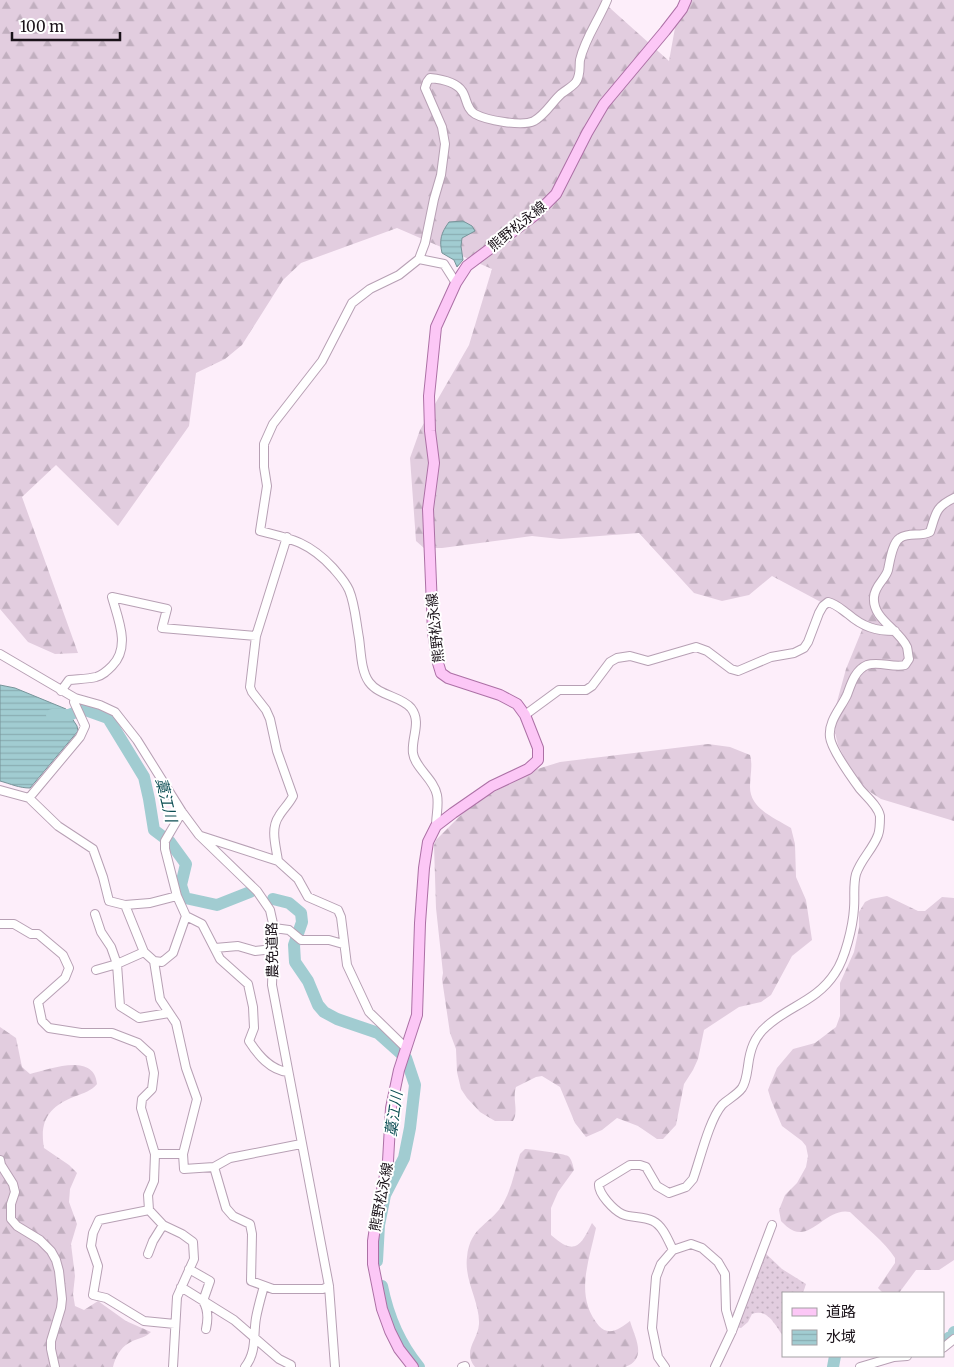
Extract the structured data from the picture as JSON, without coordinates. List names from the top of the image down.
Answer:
{
  "streets": {
    "main road": ["熊野松永線"],
    "street": ["農免道路"]
  },
  "water": ["藁江川"],
  "legend": ["道路", "水域"],
  "scale_bar": "100 m"
}
